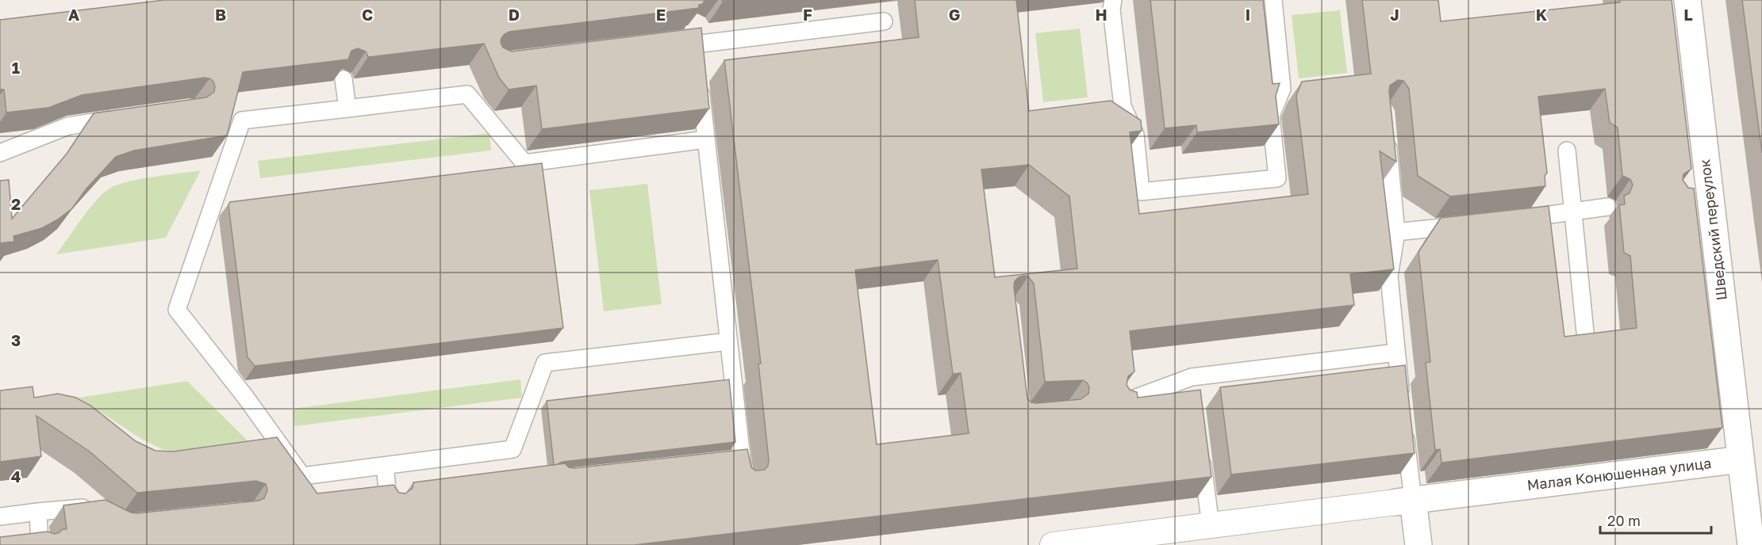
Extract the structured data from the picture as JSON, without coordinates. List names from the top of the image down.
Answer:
{
  "streets": {
    "street": ["Шведский переулок", "Малая Конюшенная улица"]
  },
  "crossings": [
    ["Шведский переулок", "Малая Конюшенная улица"]
  ],
  "scale_bar": "20 m",
  "grid": {
    "columns": [
      "A",
      "B",
      "C",
      "D",
      "E",
      "F",
      "G",
      "H",
      "I",
      "J",
      "K",
      "L"
    ],
    "rows": [
      "1",
      "2",
      "3",
      "4"
    ]
  }
}
